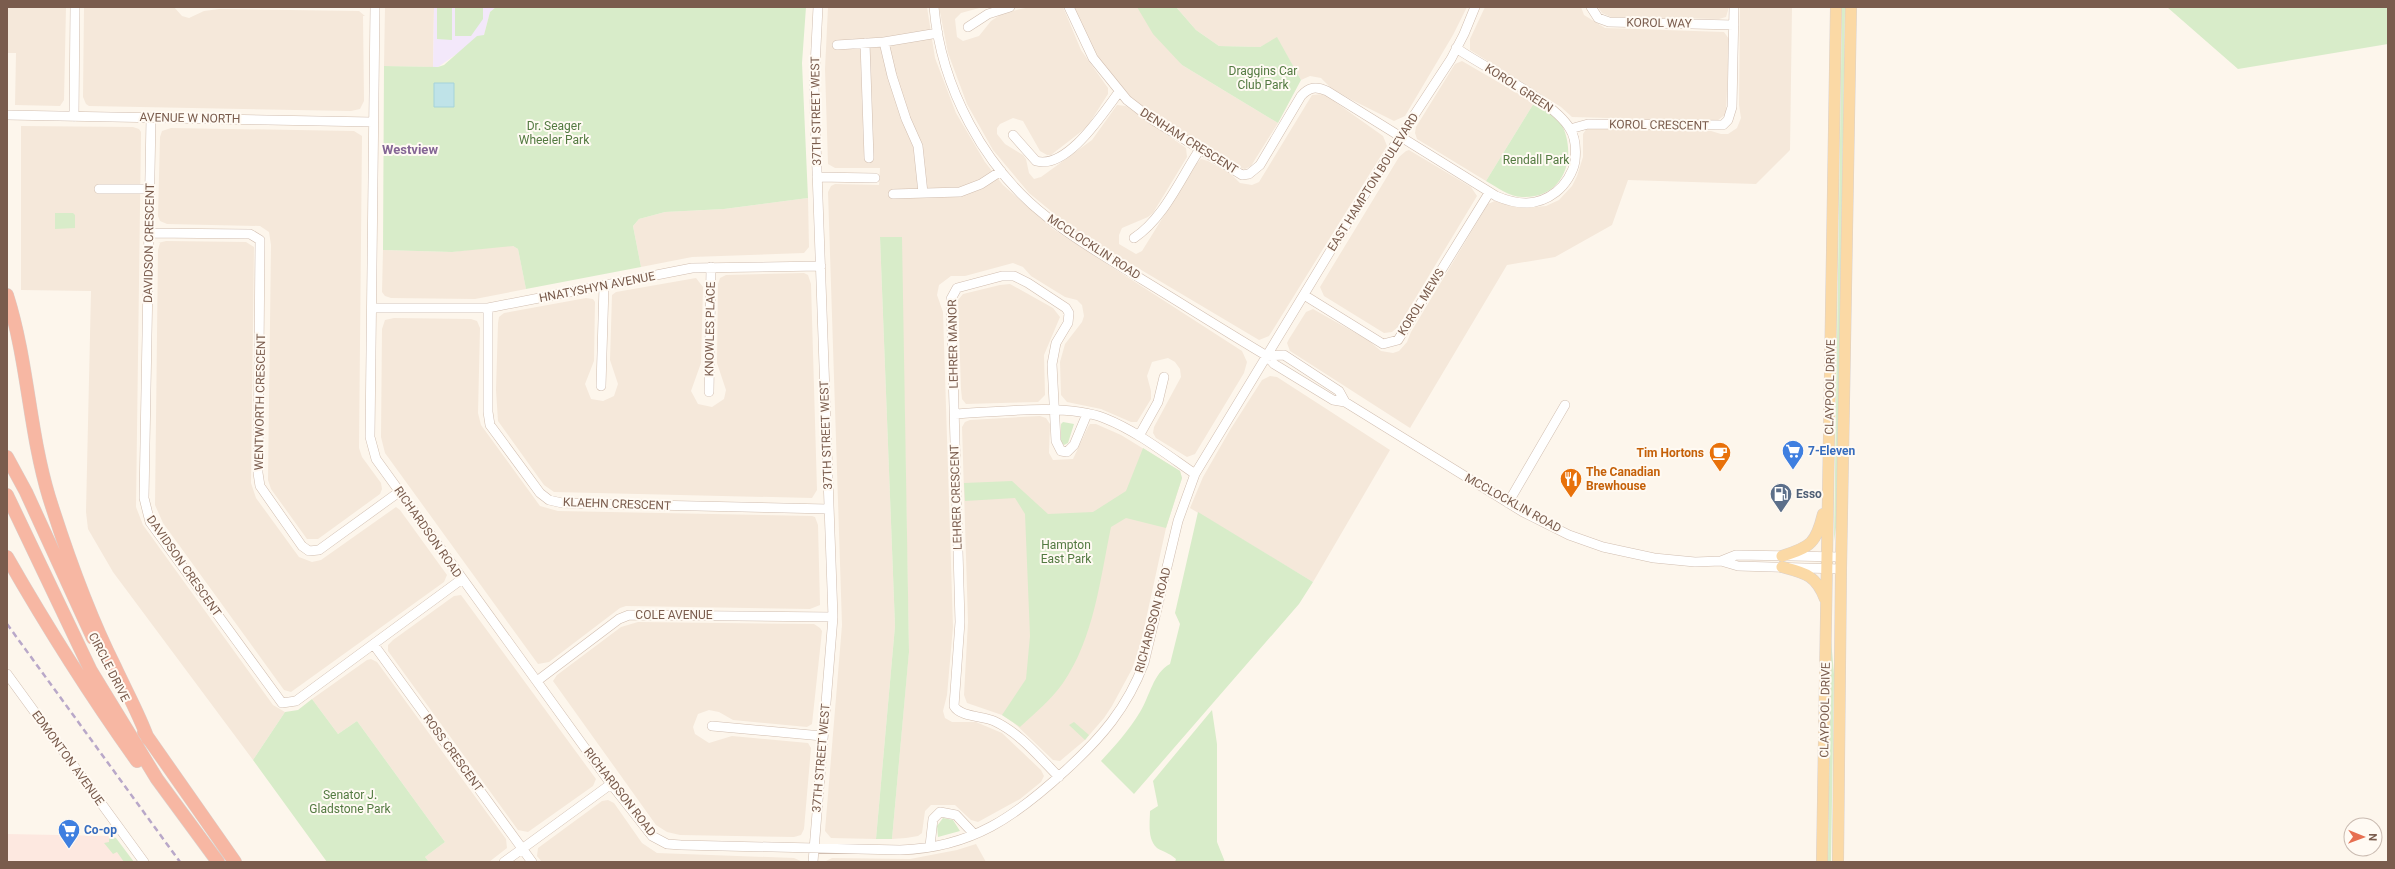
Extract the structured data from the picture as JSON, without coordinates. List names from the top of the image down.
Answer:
{
  "streets": {
    "highway": ["CIRCLE DRIVE"],
    "main road": ["CLAYPOOL DRIVE"],
    "street": [
      "KOROL WAY",
      "KOROL GREEN",
      "37TH STREET WEST",
      "AVENUE W NORTH",
      "KOROL CRESCENT",
      "DENHAM CRESCENT",
      "EAST HAMPTON BOULEVARD",
      "DAVIDSON CRESCENT",
      "MCCLOCKLIN ROAD",
      "HNATYSHYN AVENUE",
      "KOROL MEWS",
      "KNOWLES PLACE",
      "LEHRER MANOR",
      "WENTWORTH CRESCENT",
      "LEHRER CRESCENT",
      "KLAEHN CRESCENT",
      "RICHARDSON ROAD",
      "COLE AVENUE",
      "ROSS CRESCENT",
      "EDMONTON AVENUE"
    ]
  },
  "crossings": [
    ["KOROL WAY", "KOROL CRESCENT"],
    ["KOROL GREEN", "KOROL CRESCENT"],
    ["KOROL GREEN", "DENHAM CRESCENT"],
    ["KOROL GREEN", "EAST HAMPTON BOULEVARD"],
    ["KOROL GREEN", "KOROL MEWS"],
    ["37TH STREET WEST", "HNATYSHYN AVENUE"],
    ["37TH STREET WEST", "KLAEHN CRESCENT"],
    ["37TH STREET WEST", "RICHARDSON ROAD"],
    ["37TH STREET WEST", "COLE AVENUE"],
    ["AVENUE W NORTH", "DAVIDSON CRESCENT"],
    ["AVENUE W NORTH", "RICHARDSON ROAD"],
    ["DENHAM CRESCENT", "EAST HAMPTON BOULEVARD"],
    ["EAST HAMPTON BOULEVARD", "MCCLOCKLIN ROAD"],
    ["EAST HAMPTON BOULEVARD", "KOROL MEWS"],
    ["EAST HAMPTON BOULEVARD", "RICHARDSON ROAD"],
    ["DAVIDSON CRESCENT", "WENTWORTH CRESCENT"],
    ["DAVIDSON CRESCENT", "RICHARDSON ROAD"],
    ["DAVIDSON CRESCENT", "ROSS CRESCENT"],
    ["MCCLOCKLIN ROAD", "CLAYPOOL DRIVE"],
    ["MCCLOCKLIN ROAD", "RICHARDSON ROAD"],
    ["HNATYSHYN AVENUE", "KNOWLES PLACE"],
    ["HNATYSHYN AVENUE", "KLAEHN CRESCENT"],
    ["HNATYSHYN AVENUE", "RICHARDSON ROAD"],
    ["LEHRER MANOR", "LEHRER CRESCENT"],
    ["WENTWORTH CRESCENT", "RICHARDSON ROAD"],
    ["LEHRER CRESCENT", "RICHARDSON ROAD"],
    ["RICHARDSON ROAD", "COLE AVENUE"]
  ],
  "districts": ["Westview"],
  "parks": [
    "Draggins Car Club Park",
    "Dr. Seager Wheeler Park",
    "Rendall Park",
    "Hampton East Park",
    "Senator J. Gladstone Park"
  ],
  "places": {
    "supermarket": ["7-Eleven", "Co-op"],
    "cafe": ["Tim Hortons"],
    "restaurant": ["The Canadian Brewhouse"],
    "fuel station": ["Esso"]
  },
  "north": "right"
}
